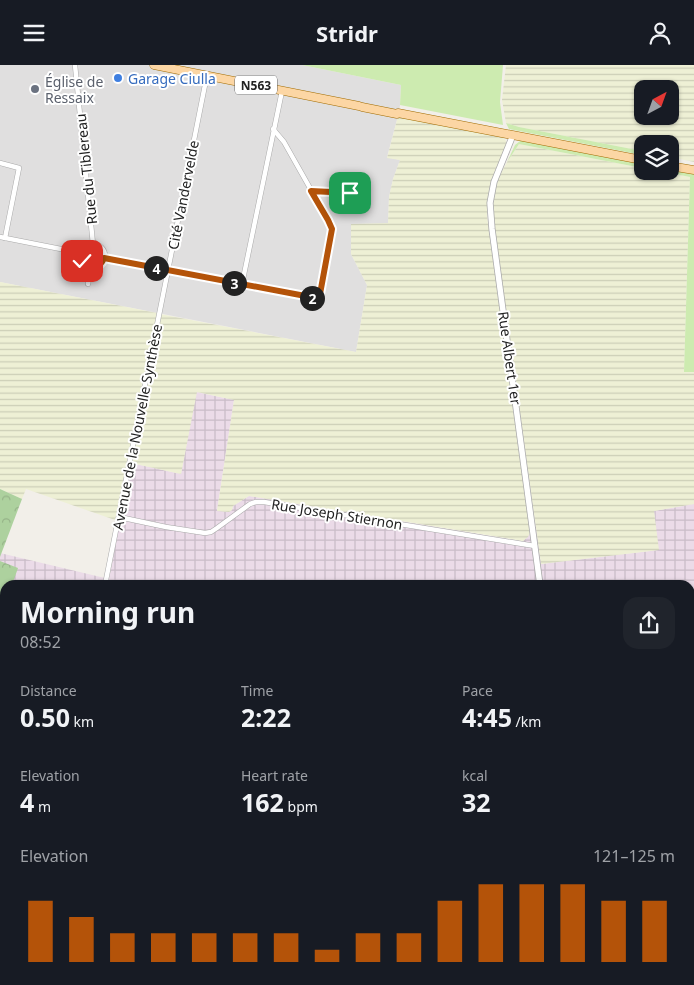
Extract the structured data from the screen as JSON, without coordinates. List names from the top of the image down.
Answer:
{
  "streets": {
    "main road": ["N563"],
    "street": [
      "Rue du Tiblereau",
      "Cité Vandervelde",
      "Rue Albert 1er",
      "Avenue de la Nouvelle Synthèse",
      "Rue Joseph Stiernon"
    ]
  },
  "crossings": [
    ["N563", "Cité Vandervelde"],
    ["N563", "Rue Albert 1er"],
    ["Cité Vandervelde", "Avenue de la Nouvelle Synthèse"],
    ["Rue Albert 1er", "Rue Joseph Stiernon"],
    ["Avenue de la Nouvelle Synthèse", "Rue Joseph Stiernon"]
  ],
  "places": ["Garage Ciulla", "Église de Ressaix"],
  "north": "top right",
  "page": {
    "header": "Stridr",
    "pins": ["4", "3", "2"],
    "heading": ["Morning run", "08:52"],
    "stats": [
      ["Distance", "0.50 km"],
      ["Time", "2:22"],
      ["Pace", "4:45 /km"],
      ["Elevation", "4 m"],
      ["Heart rate", "162 bpm"],
      ["kcal", "32"]
    ],
    "chart": ["Elevation", "121–125 m"]
  }
}
